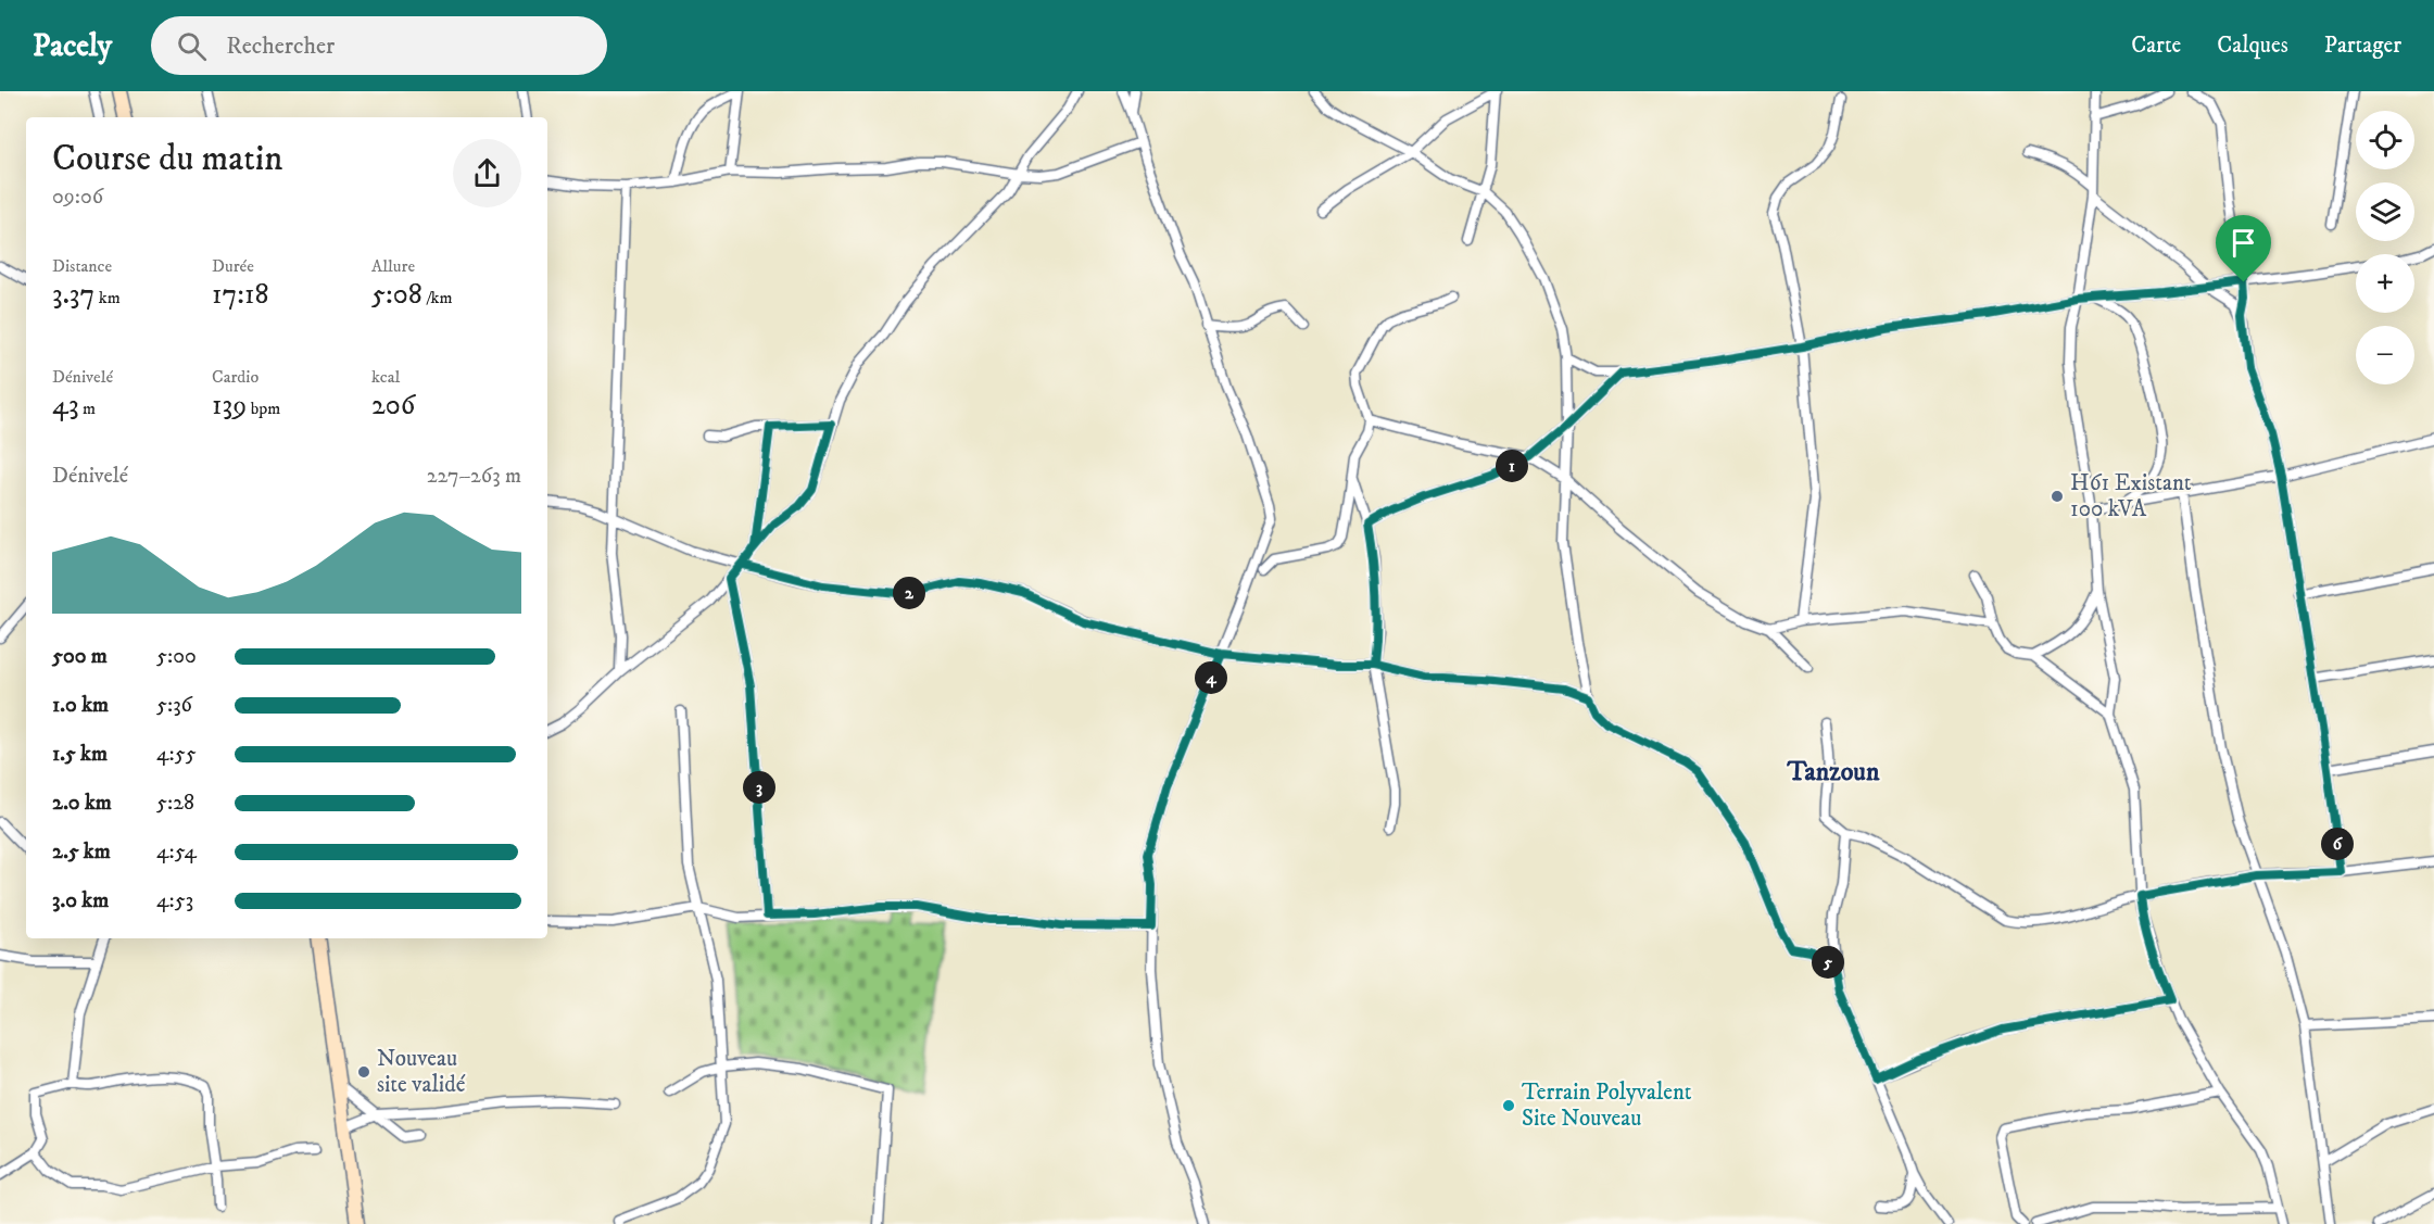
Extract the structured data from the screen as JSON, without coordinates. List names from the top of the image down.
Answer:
{
  "districts": ["Tanzoun"],
  "places": ["H61 Existant 100 kVA", "Nouveau site validé", "Terrain Polyvalent Site Nouveau"],
  "page": {
    "header": "Pacely",
    "search": "Rechercher",
    "nav": ["Carte", "Calques", "Partager"],
    "map_buttons": ["+", "−"],
    "heading": ["Course du matin", "09:06"],
    "stats": [
      ["Distance", "3.37 km"],
      ["Durée", "17:18"],
      ["Allure", "5:08 /km"],
      ["Dénivelé", "43 m"],
      ["Cardio", "139 bpm"],
      ["kcal", "206"]
    ],
    "pins": [
      "1",
      "2",
      "4",
      "3",
      "6",
      "5"
    ],
    "chart": ["Dénivelé", "227–263 m"],
    "list": [
      {
        "name": "500 m",
        "note": "5:00"
      },
      {
        "name": "1.0 km",
        "note": "5:36"
      },
      {
        "name": "1.5 km",
        "note": "4:55"
      },
      {
        "name": "2.0 km",
        "note": "5:28"
      },
      {
        "name": "2.5 km",
        "note": "4:54"
      },
      {
        "name": "3.0 km",
        "note": "4:53"
      }
    ]
  }
}
